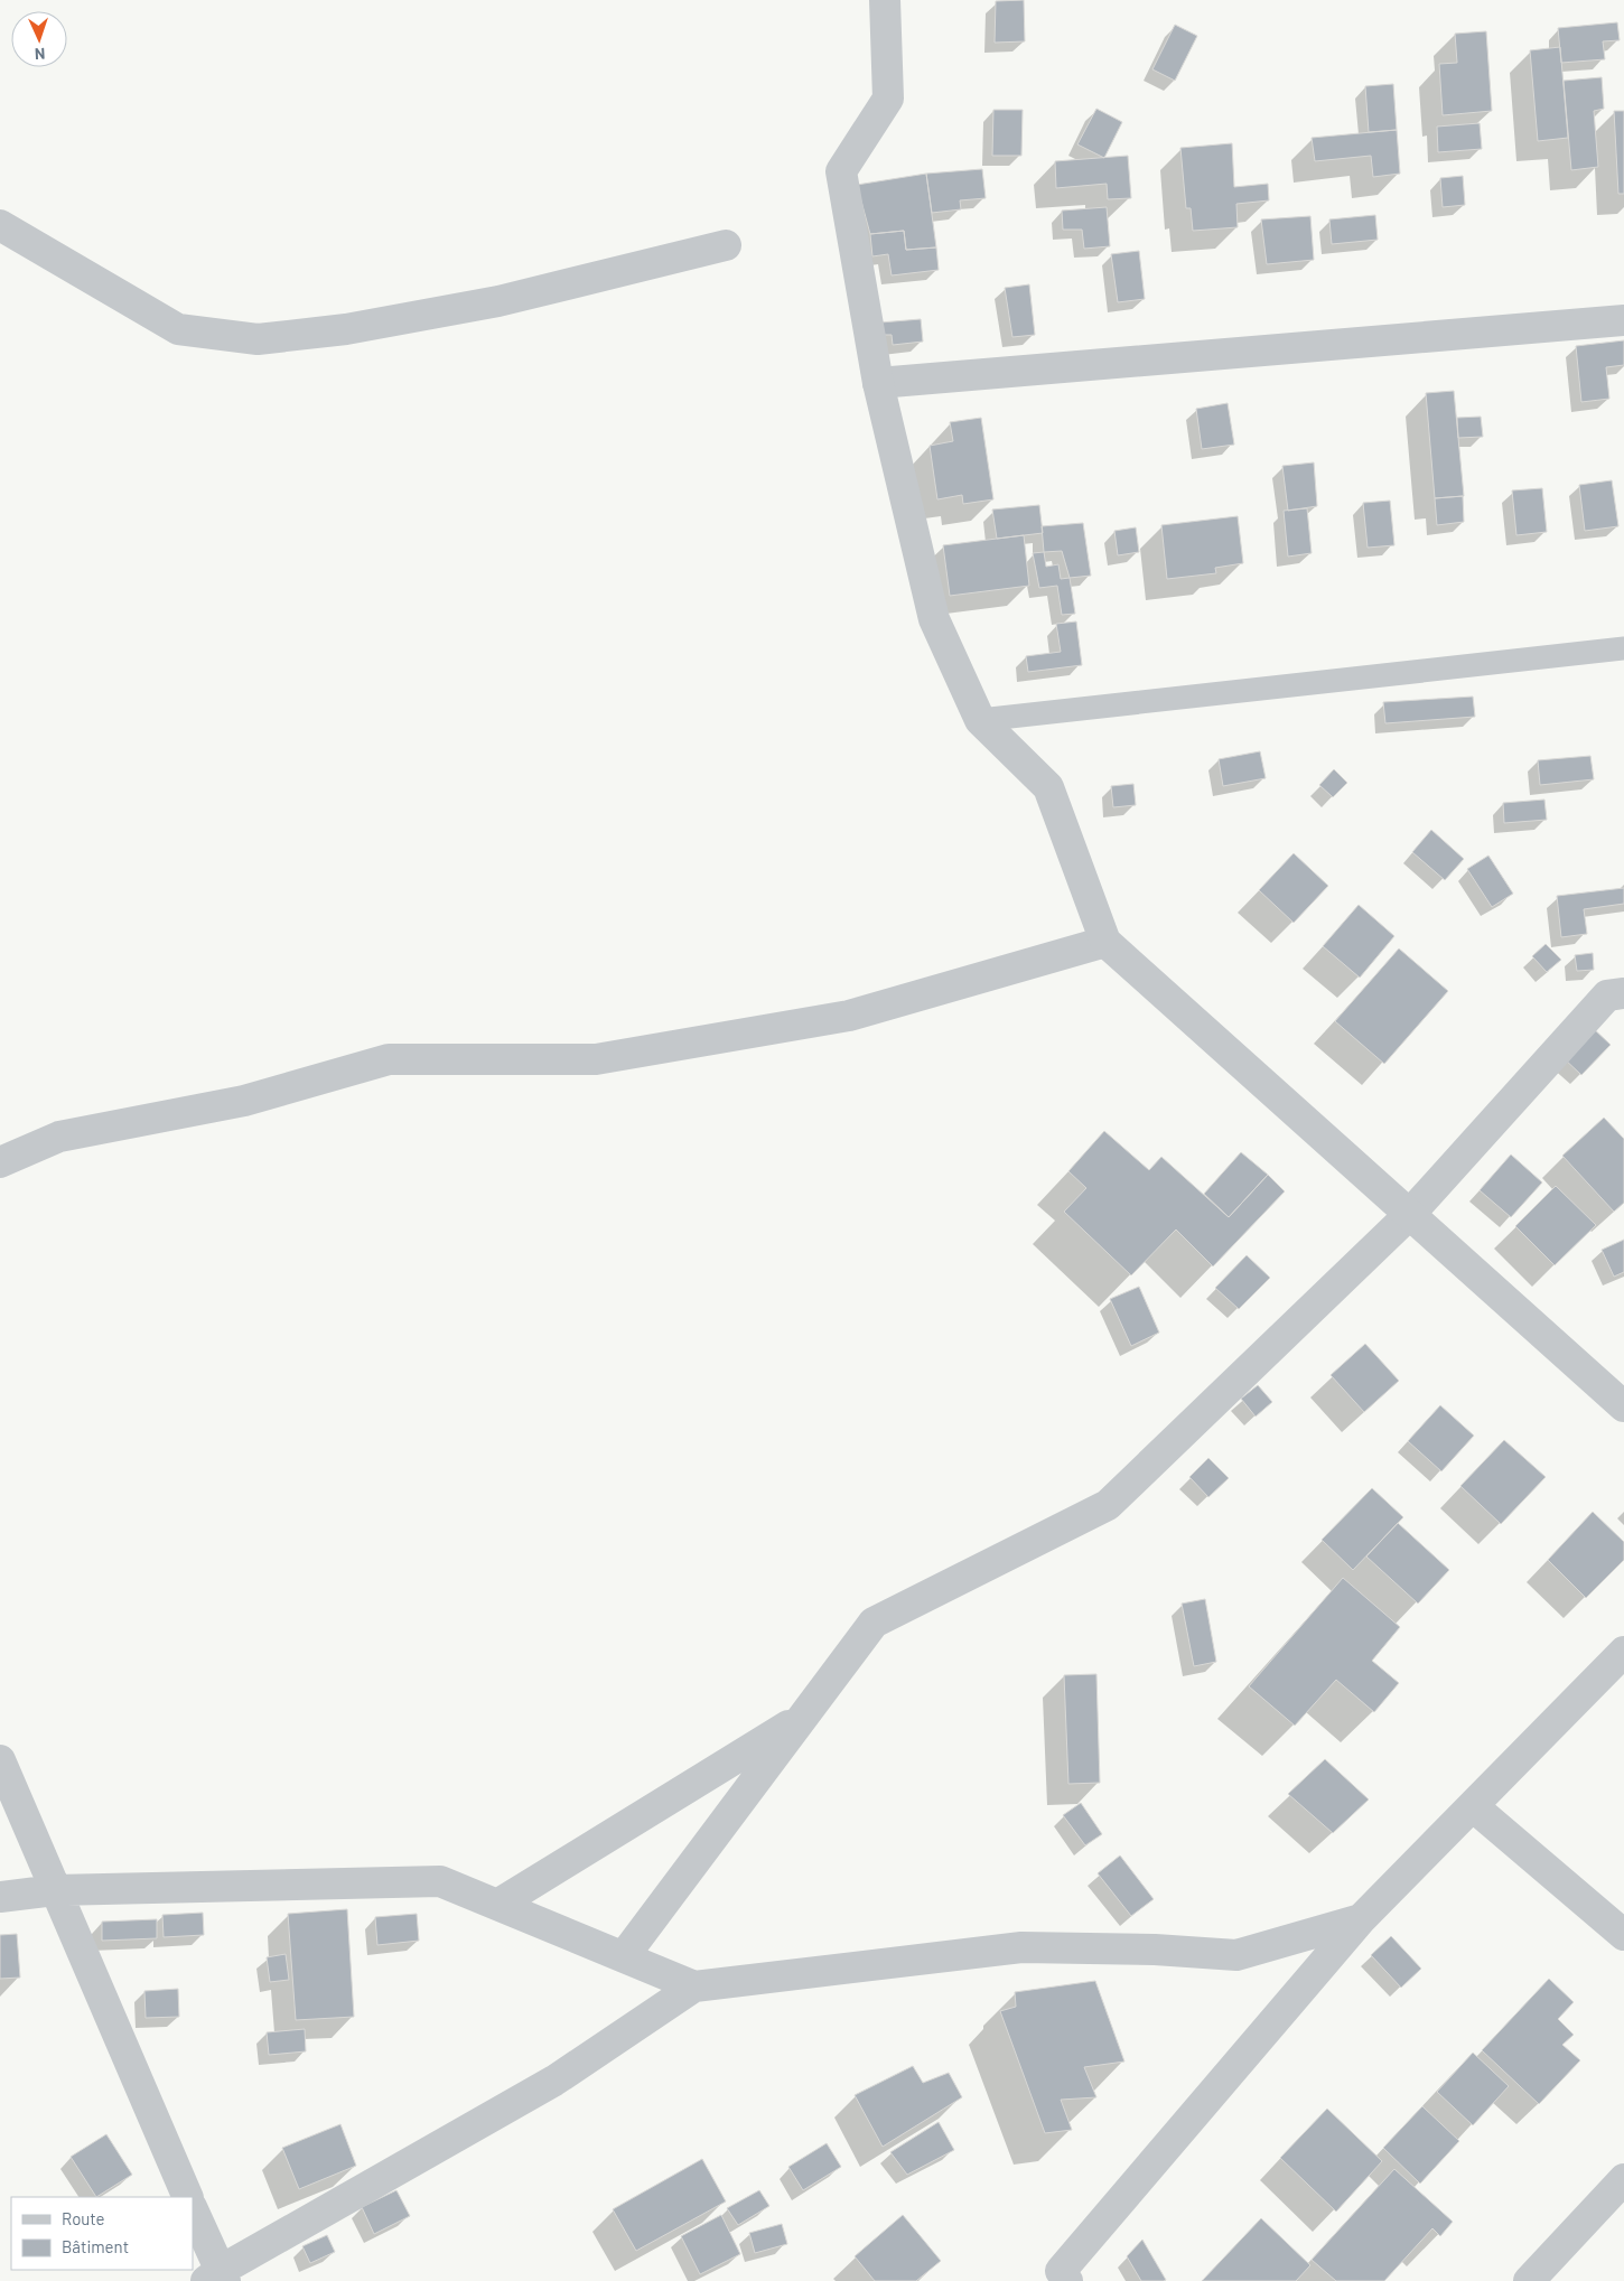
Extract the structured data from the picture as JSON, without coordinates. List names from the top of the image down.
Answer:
{
  "legend": ["Route", "Bâtiment"],
  "north": "bottom"
}
